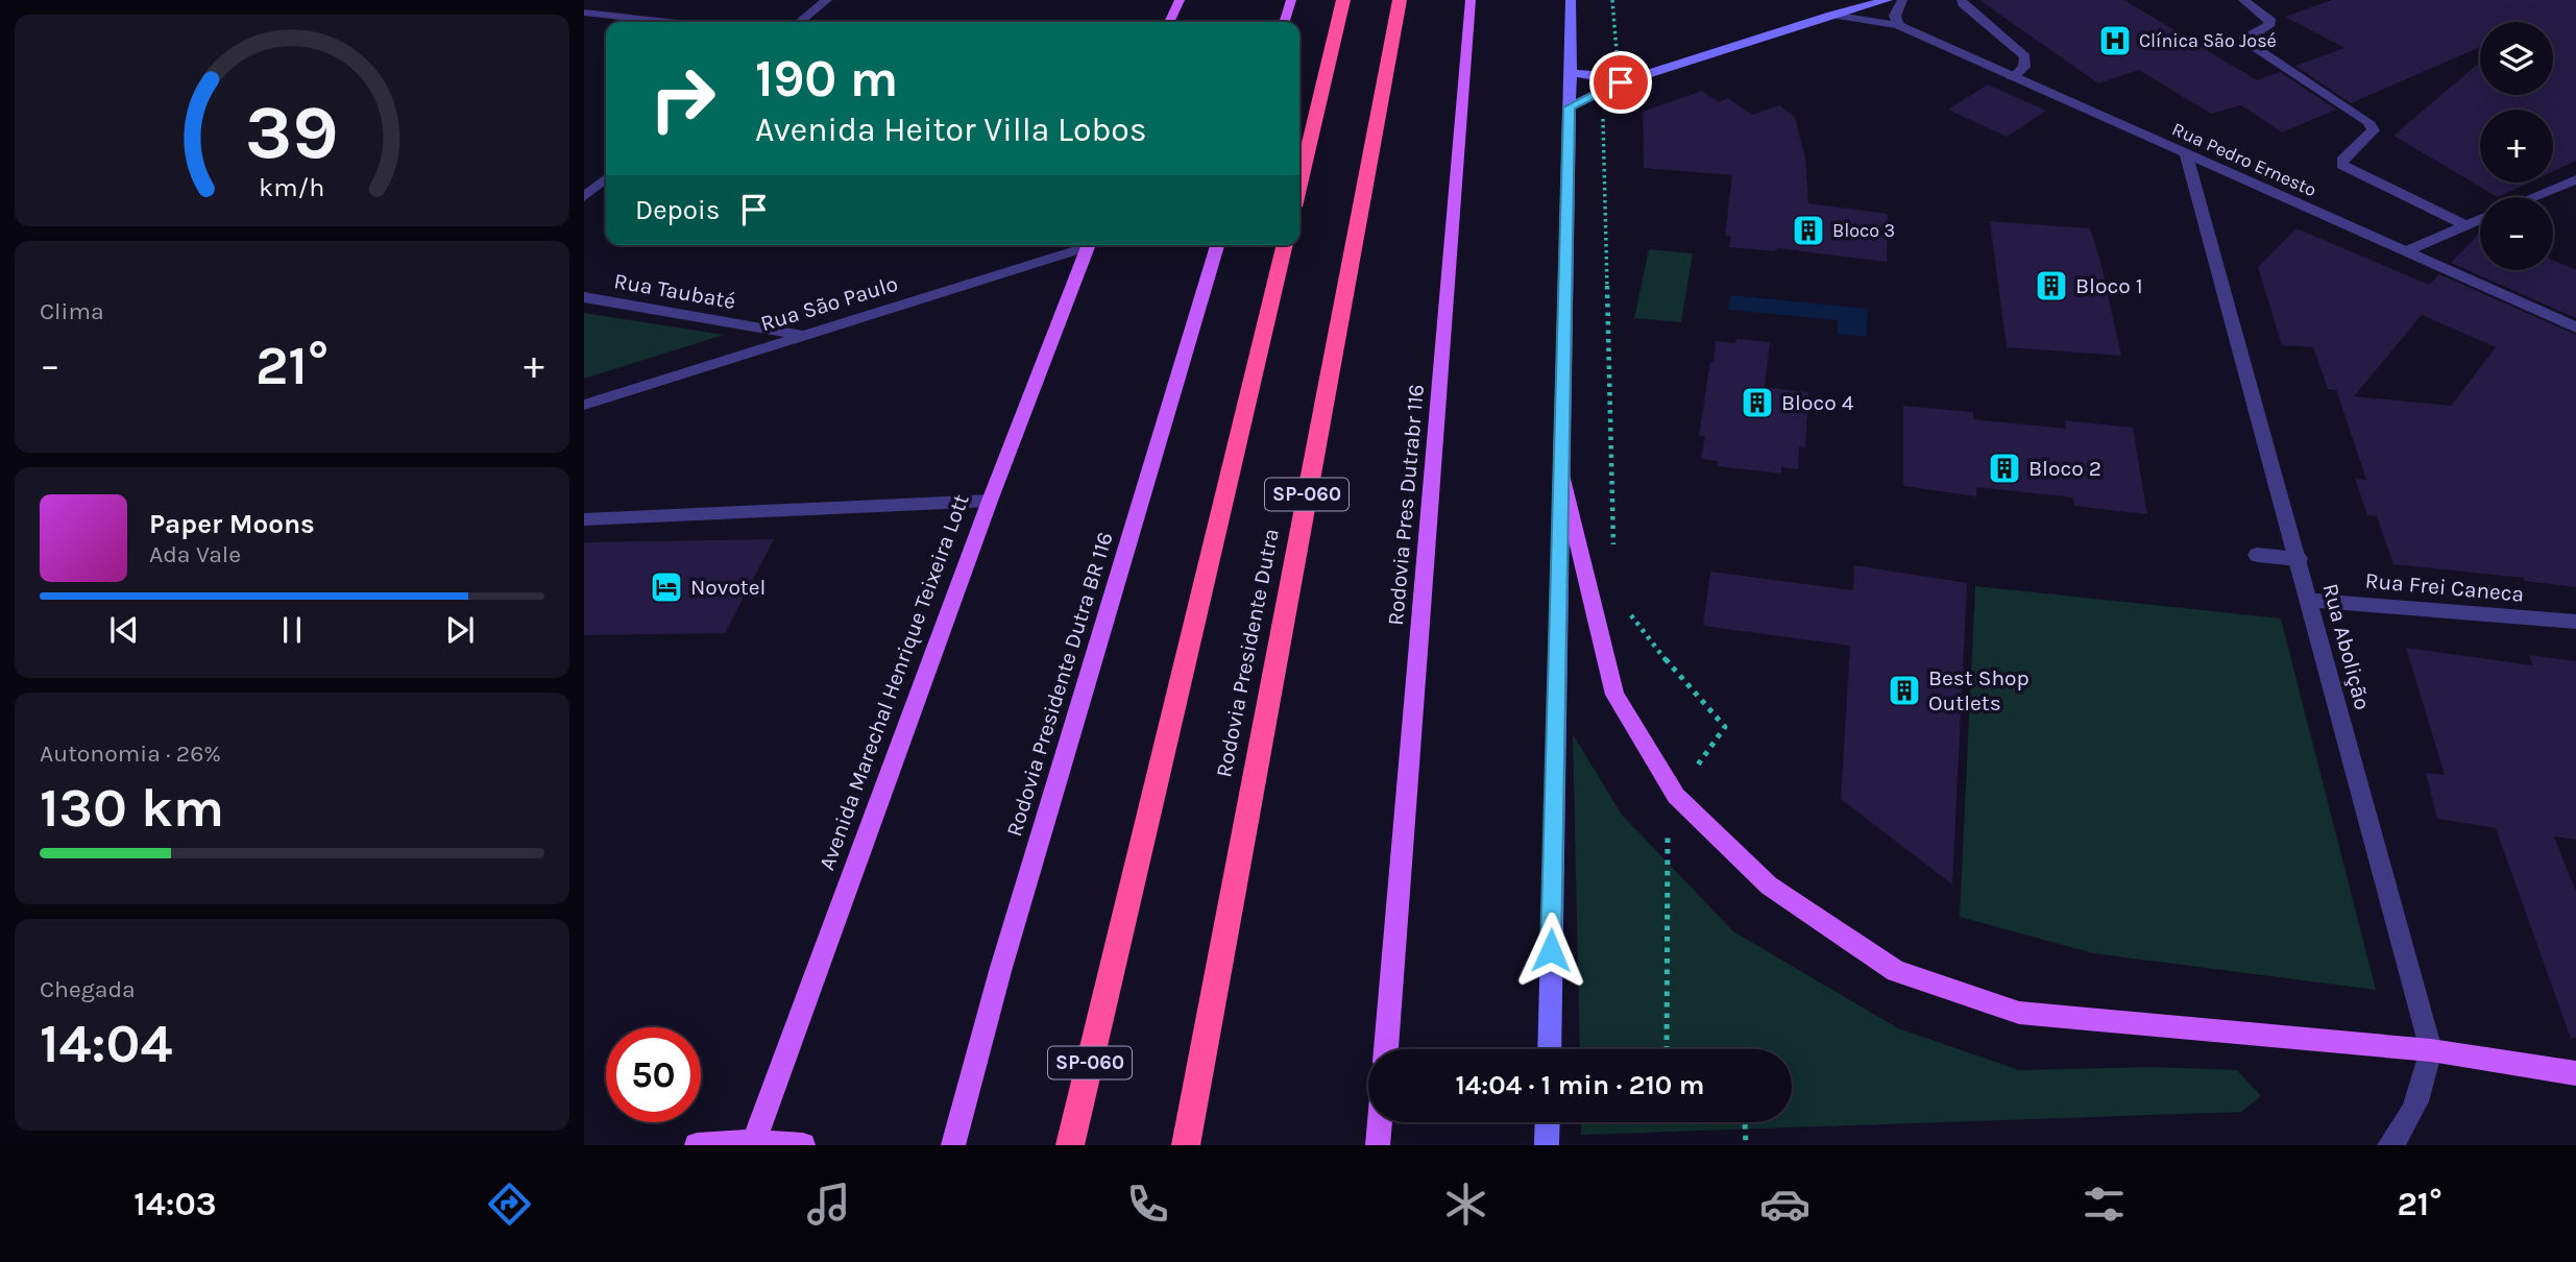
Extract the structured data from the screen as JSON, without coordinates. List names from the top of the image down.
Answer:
{
  "streets": {
    "highway": ["SP-060", "Rodovia Presidente Dutra"],
    "main road": ["Rodovia Pres Dutrabr 116", "Avenida Marechal Henrique Teixeira Lott", "Rodovia Presidente Dutra BR 116"],
    "street": [
      "Rua Pedro Ernesto",
      "Rua Taubaté",
      "Rua São Paulo",
      "Rua Frei Caneca",
      "Rua Abolição"
    ]
  },
  "crossings": [
    ["Rua Pedro Ernesto", "Rua Abolição"],
    ["Rua Taubaté", "Rua São Paulo"],
    ["Rua Frei Caneca", "Rua Abolição"]
  ],
  "places": {
    "hospital": ["Clínica São José"],
    "building": [
      "Bloco 3",
      "Bloco 1",
      "Bloco 4",
      "Bloco 2",
      "Best Shop Outlets"
    ],
    "hotel": ["Novotel"]
  },
  "page": {
    "map_buttons": ["+", "−"],
    "turn": ["190 m", "Avenida Heitor Villa Lobos"],
    "then": "Depois",
    "tile": [
      "Clima",
      ["Autonomia · 26%", "130 km"],
      ["Chegada", "14:04"]
    ],
    "heat": ["−", "21°", "+"],
    "song": ["Paper Moons", "Ada Vale"],
    "limit": "50",
    "trip": "14:04 · 1 min · 210 m",
    "tabs": ["14:03", "21°"],
    "gauge": ["39", "km/h"]
  }
}
